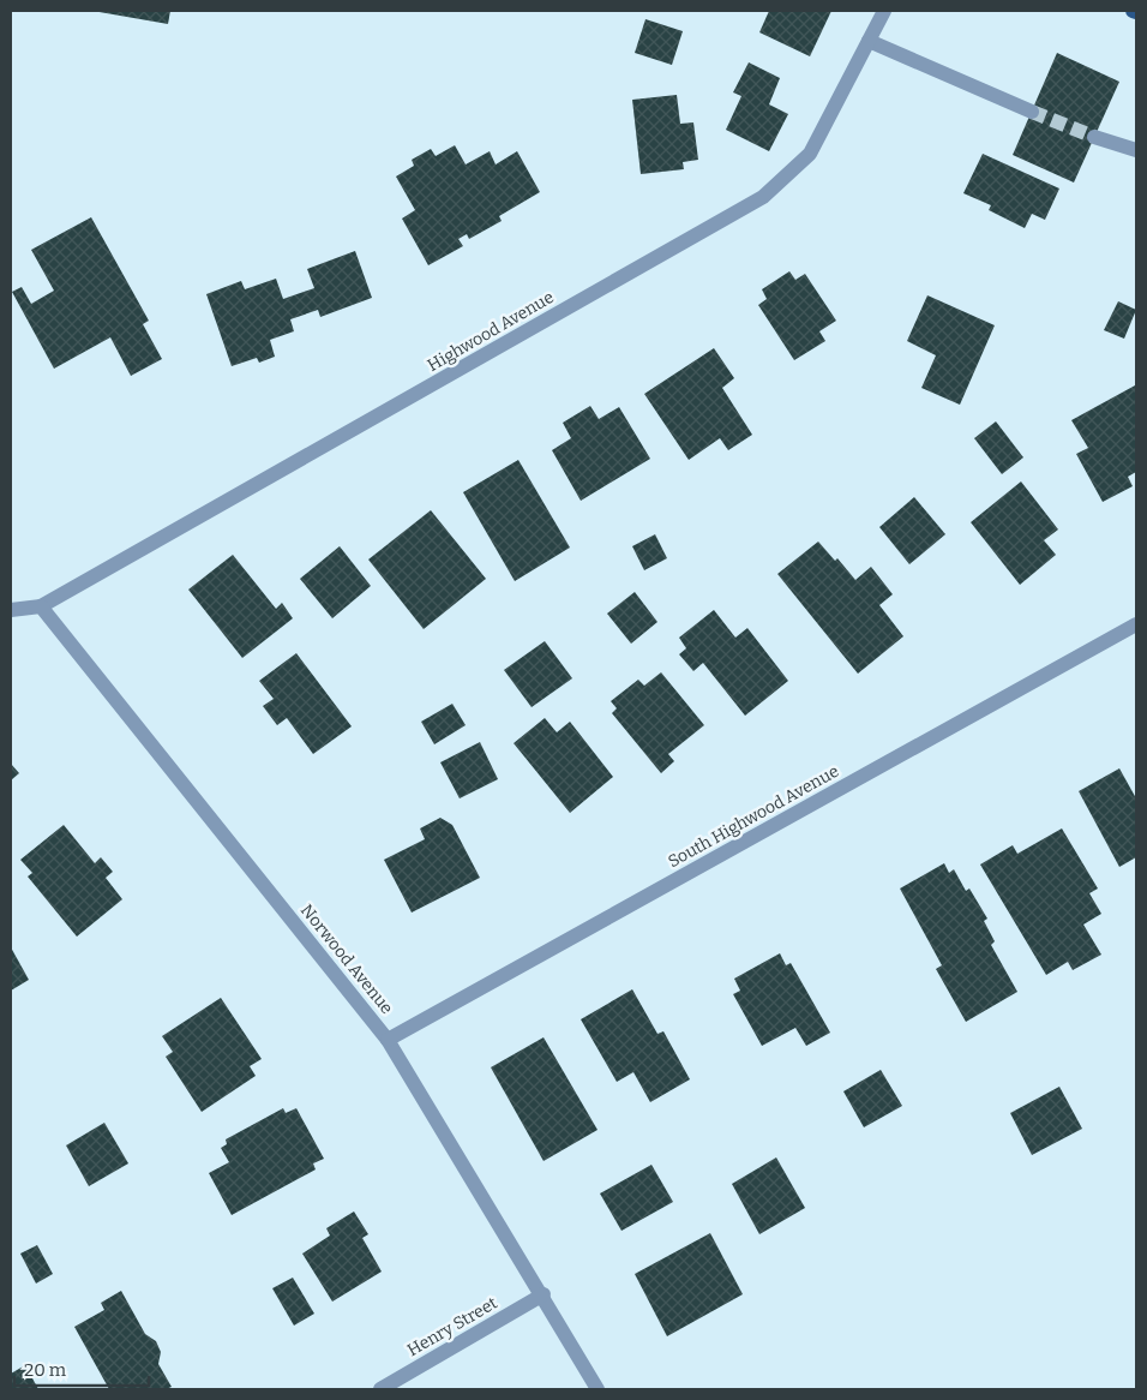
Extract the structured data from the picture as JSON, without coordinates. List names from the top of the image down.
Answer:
{
  "streets": {
    "street": [
      "Highwood Avenue",
      "South Highwood Avenue",
      "Norwood Avenue",
      "Henry Street"
    ]
  },
  "crossings": [
    ["Highwood Avenue", "Norwood Avenue"],
    ["South Highwood Avenue", "Norwood Avenue"],
    ["Norwood Avenue", "Henry Street"]
  ],
  "scale_bar": "20 m"
}
